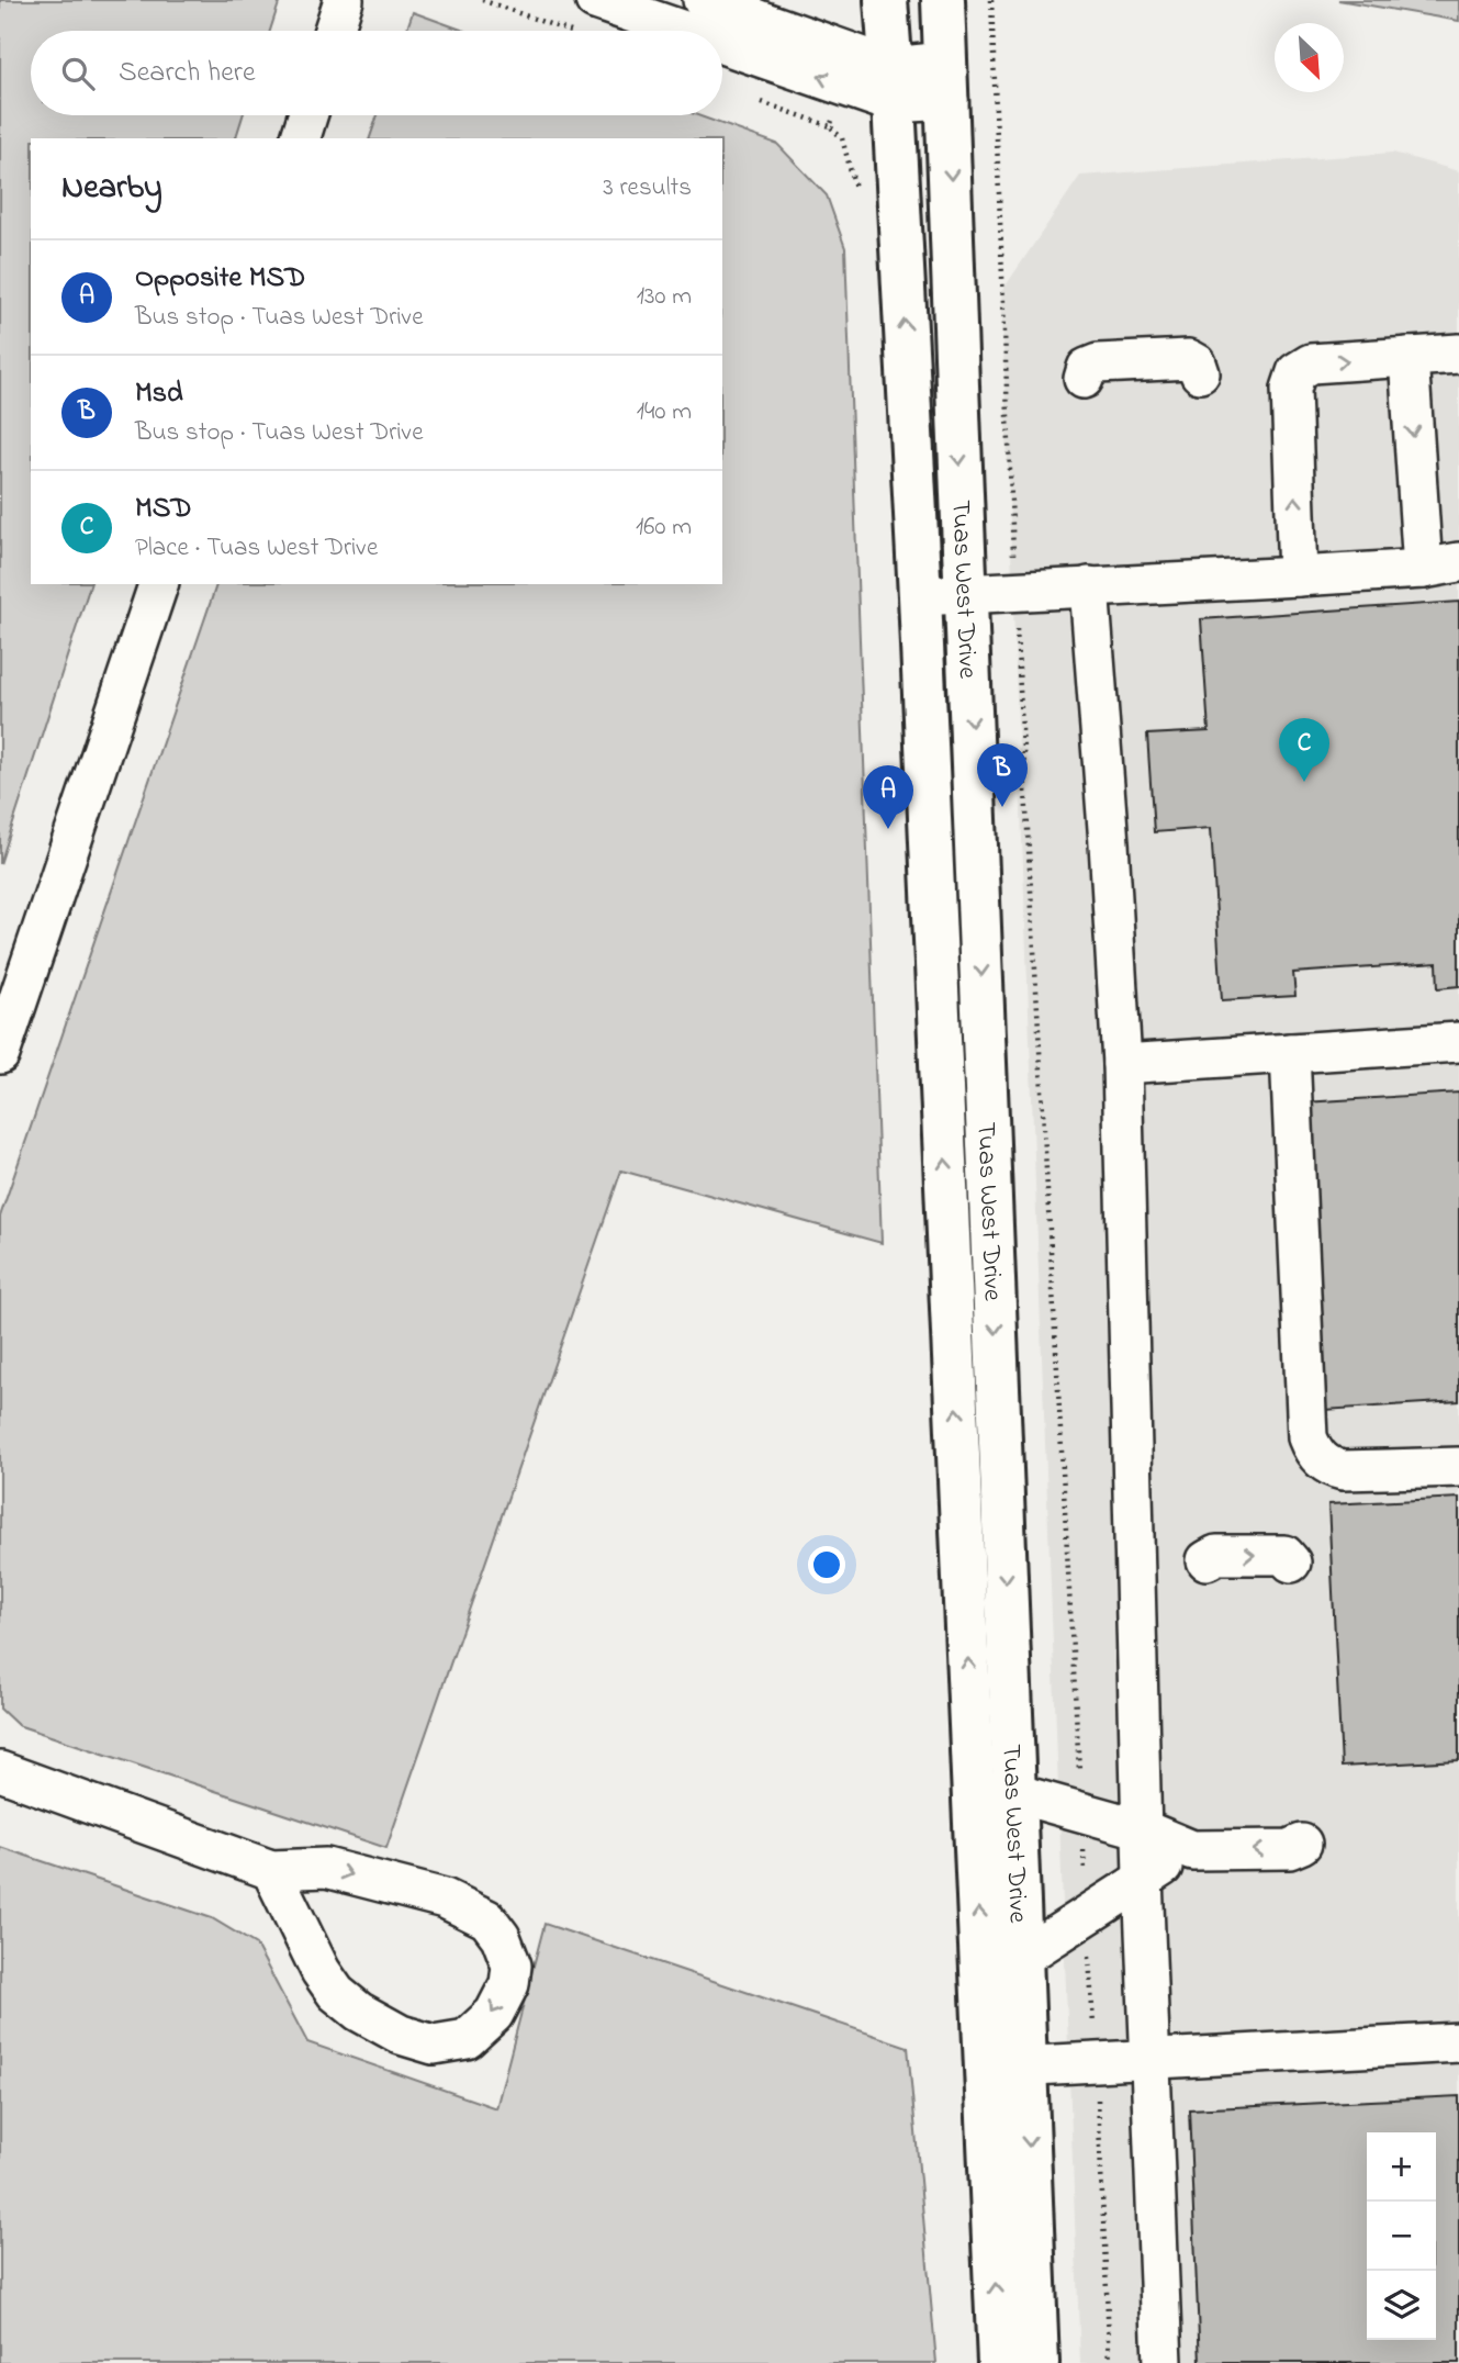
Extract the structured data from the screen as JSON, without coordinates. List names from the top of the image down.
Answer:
{
  "streets": {
    "main road": ["Tuas West Drive"]
  },
  "north": "bottom right",
  "page": {
    "search": "Search here",
    "heading": ["Nearby", "3 results"],
    "list": [
      {
        "mark": "A",
        "name": "Opposite MSD",
        "note": "Bus stop · Tuas West Drive",
        "value": "130 m"
      },
      {
        "mark": "B",
        "name": "Msd",
        "note": "Bus stop · Tuas West Drive",
        "value": "140 m"
      },
      {
        "mark": "C",
        "name": "MSD",
        "note": "Place · Tuas West Drive",
        "value": "160 m"
      }
    ],
    "pins": ["C", "B", "A"],
    "map_buttons": ["+", "−"]
  }
}
